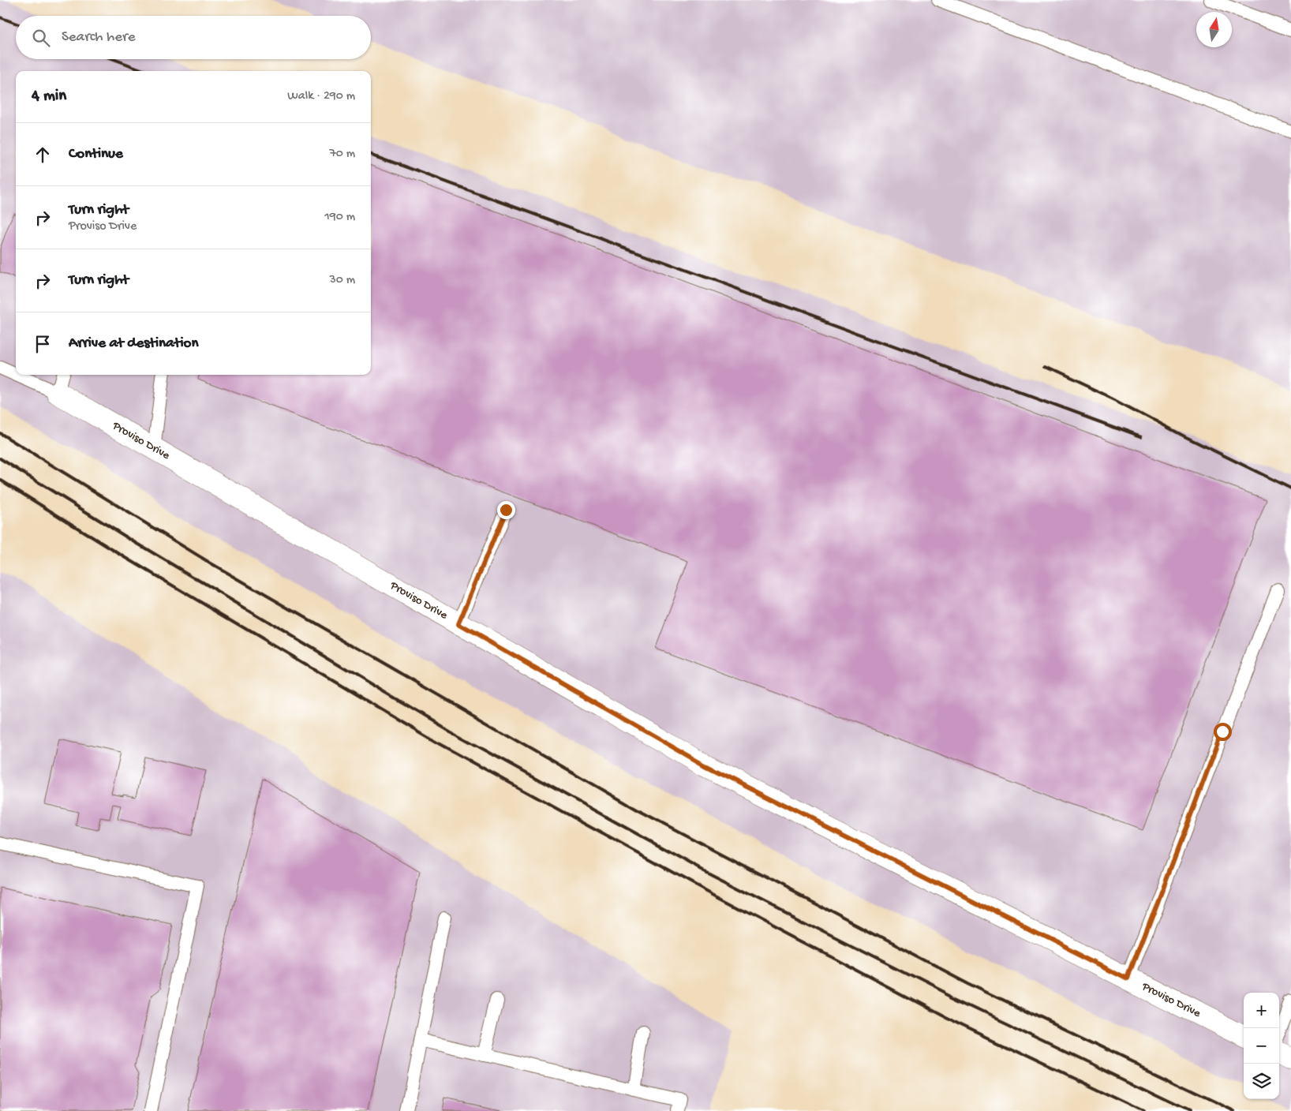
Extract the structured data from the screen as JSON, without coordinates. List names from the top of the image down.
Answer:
{
  "streets": {
    "street": ["Proviso Drive"]
  },
  "north": "top",
  "page": {
    "search": "Search here",
    "heading": ["4 min", "Walk · 290 m"],
    "list": [
      ["Continue", "70 m"],
      ["Turn right", "Proviso Drive", "190 m"],
      ["Turn right", "30 m"],
      "Arrive at destination"
    ],
    "map_buttons": ["+", "−"]
  }
}
